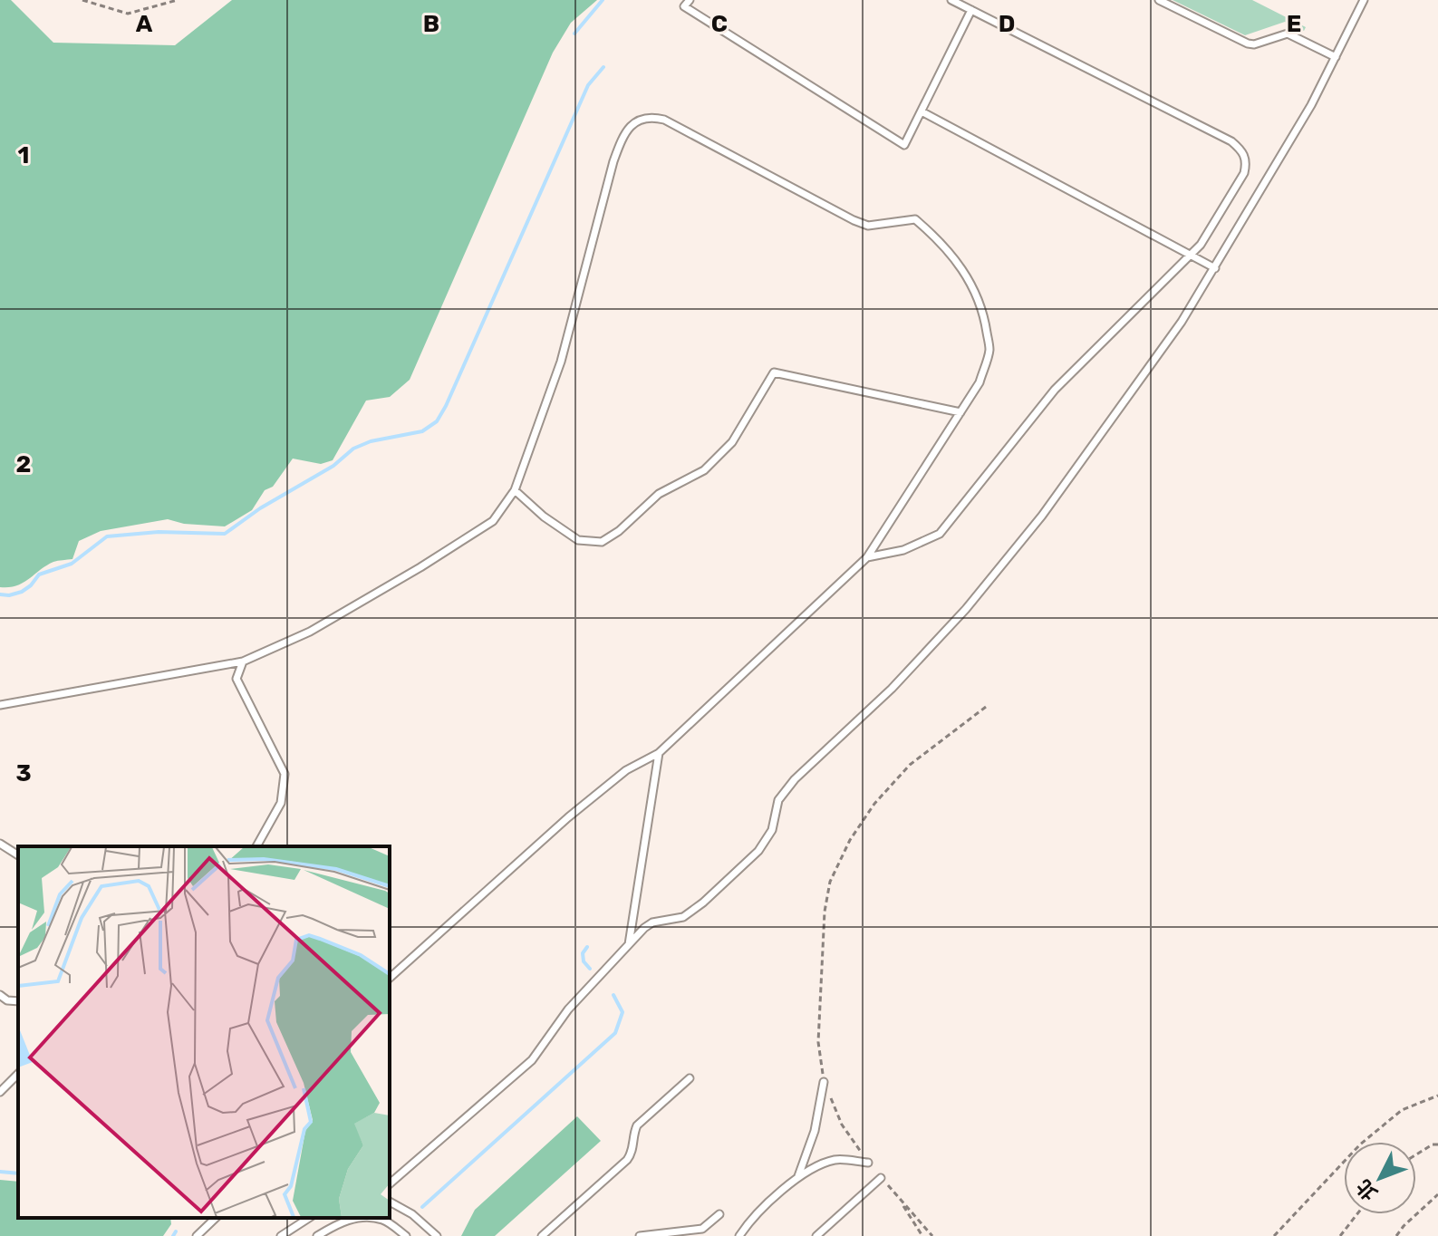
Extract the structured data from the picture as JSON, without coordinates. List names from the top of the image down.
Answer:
{
  "north": "bottom left",
  "grid": {
    "columns": [
      "A",
      "B",
      "C",
      "D",
      "E"
    ],
    "rows": ["1", "2", "3"]
  }
}
